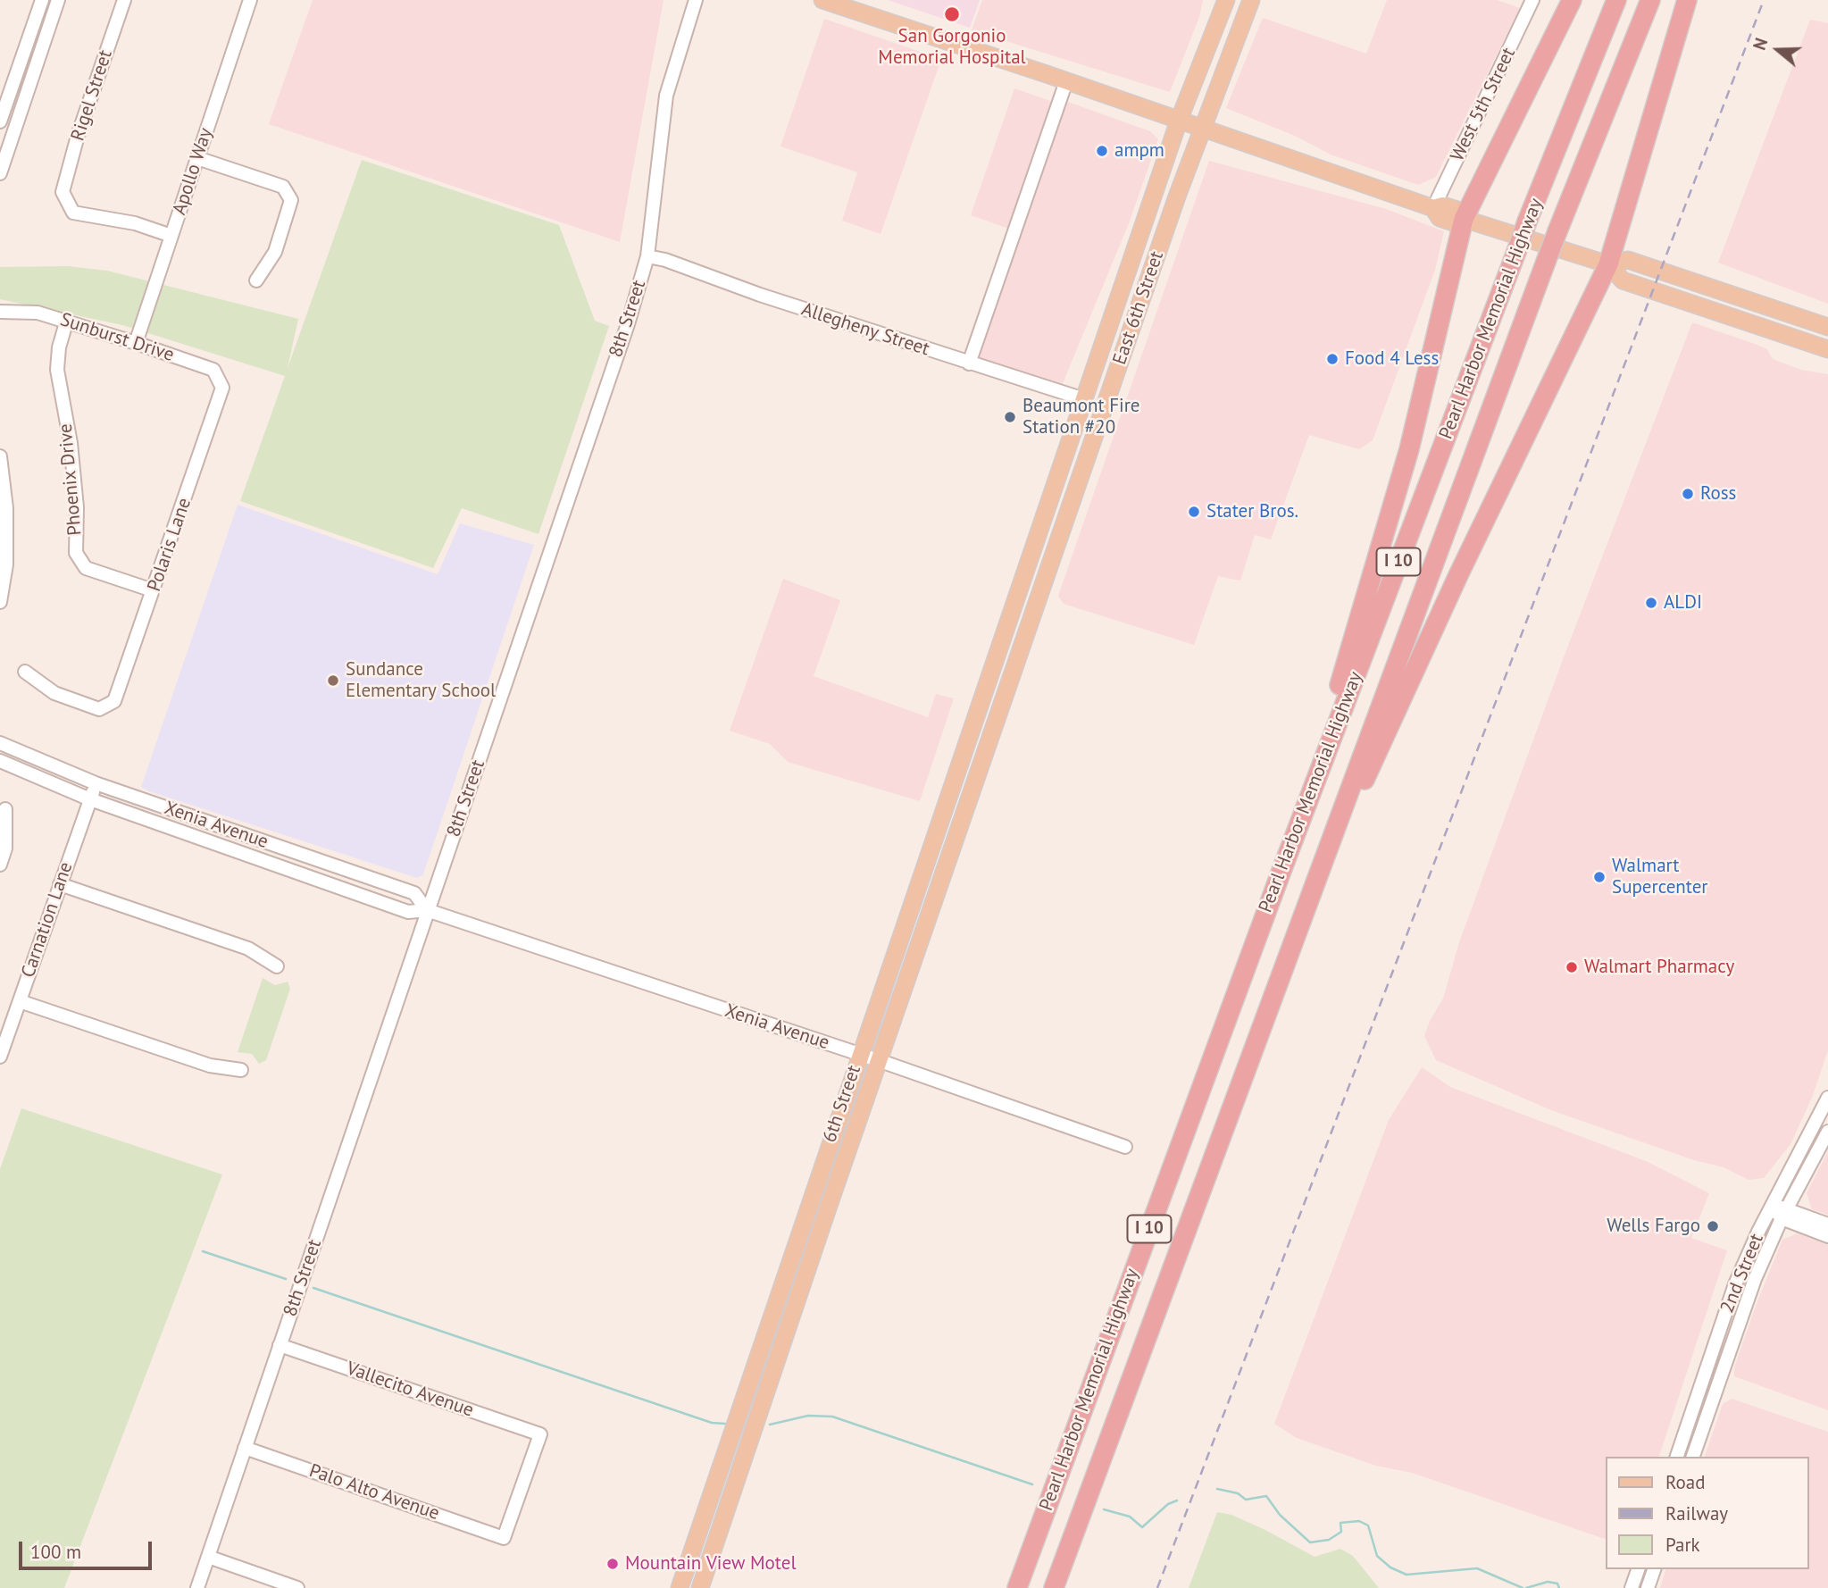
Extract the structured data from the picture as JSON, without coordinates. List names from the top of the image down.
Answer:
{
  "streets": {
    "highway": ["Pearl Harbor Memorial Highway", "I 10"],
    "main road": ["East 6th Street", "6th Street"],
    "street": [
      "Rigel Street",
      "West 5th Street",
      "Apollo Way",
      "8th Street",
      "Allegheny Street",
      "Sunburst Drive",
      "Phoenix Drive",
      "Polaris Lane",
      "Xenia Avenue",
      "Carnation Lane",
      "2nd Street",
      "Vallecito Avenue",
      "Palo Alto Avenue"
    ]
  },
  "crossings": [
    ["Rigel Street", "Apollo Way"],
    ["Apollo Way", "Sunburst Drive"],
    ["East 6th Street", "Allegheny Street"],
    ["East 6th Street", "6th Street"],
    ["8th Street", "Allegheny Street"],
    ["8th Street", "Xenia Avenue"],
    ["8th Street", "Vallecito Avenue"],
    ["8th Street", "Palo Alto Avenue"],
    ["Sunburst Drive", "Phoenix Drive"],
    ["Sunburst Drive", "Polaris Lane"],
    ["Phoenix Drive", "Polaris Lane"],
    ["Xenia Avenue", "Carnation Lane"],
    ["Xenia Avenue", "6th Street"],
    ["Vallecito Avenue", "Palo Alto Avenue"]
  ],
  "places": [
    "San Gorgonio Memorial Hospital",
    "ampm",
    "Food 4 Less",
    "Beaumont Fire Station #20",
    "Ross",
    "Stater Bros.",
    "ALDI",
    "Sundance Elementary School",
    "Walmart Supercenter",
    "Walmart Pharmacy",
    "Wells Fargo",
    "Mountain View Motel"
  ],
  "legend": ["Road", "Railway", "Park"],
  "scale_bar": "100 m",
  "north": "left"
}
